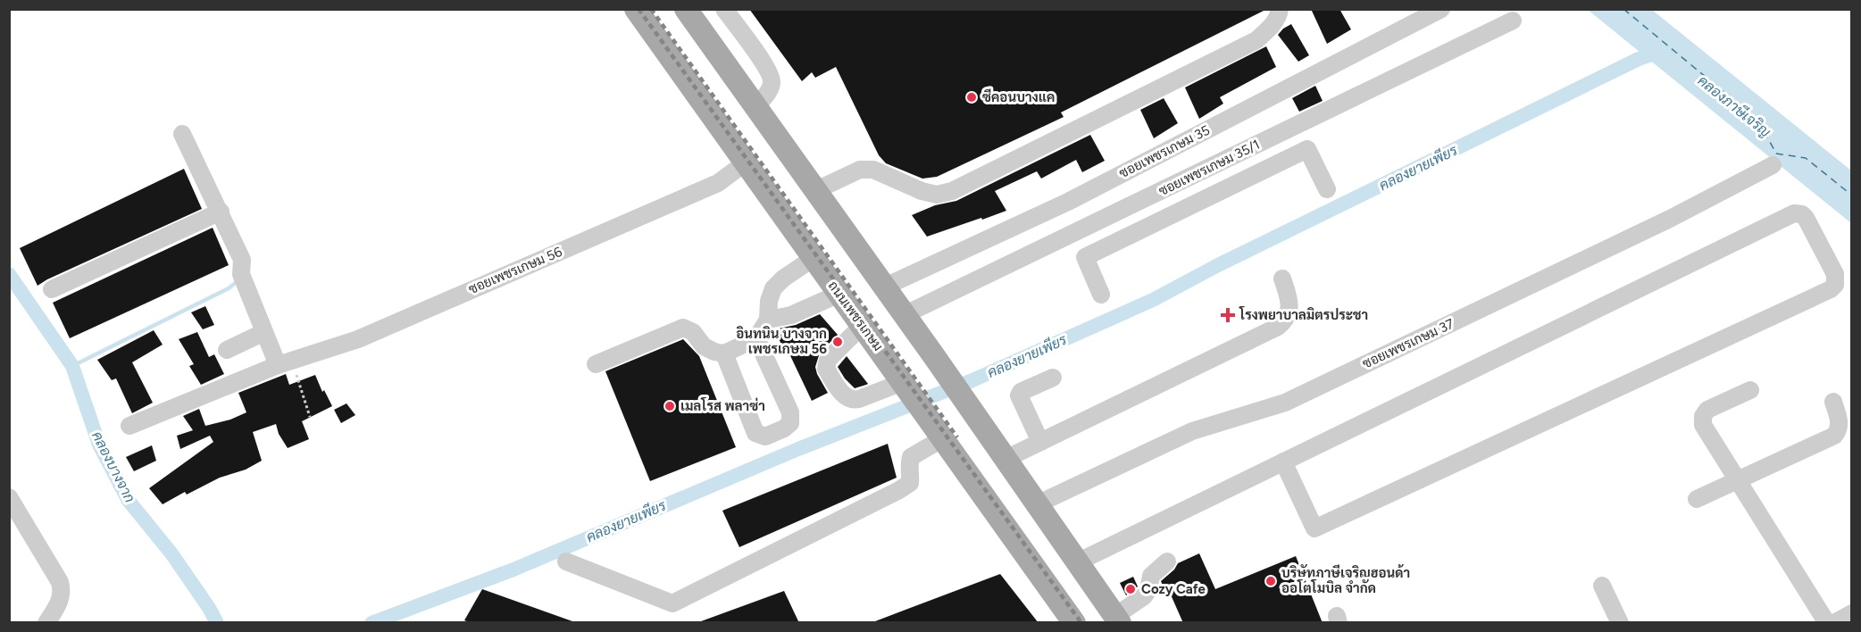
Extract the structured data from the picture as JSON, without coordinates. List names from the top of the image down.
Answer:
{
  "streets": {
    "main road": ["ถนนเพชรเกษม"],
    "street": [
      "ซอยเพชรเกษม 35",
      "ซอยเพชรเกษม 35/1",
      "ซอยเพชรเกษม 56",
      "ซอยเพชรเกษม 37"
    ]
  },
  "crossings": [
    ["ซอยเพชรเกษม 56", "ถนนเพชรเกษม"]
  ],
  "water": ["คลองภาษีเจริญ", "คลองยายเพียร", "คลองบางจาก"],
  "places": {
    "other": [
      "ซีคอนบางแค",
      "อินทนิน บางจาก เพชรเกษม 56",
      "เมลโรส พลาซ่า",
      "บริษัทภาษีเจริญฮอนด้า ออโตโมบิล จำกัด",
      "Cozy Cafe"
    ],
    "health": ["โรงพยาบาลมิตรประชา"]
  }
}
